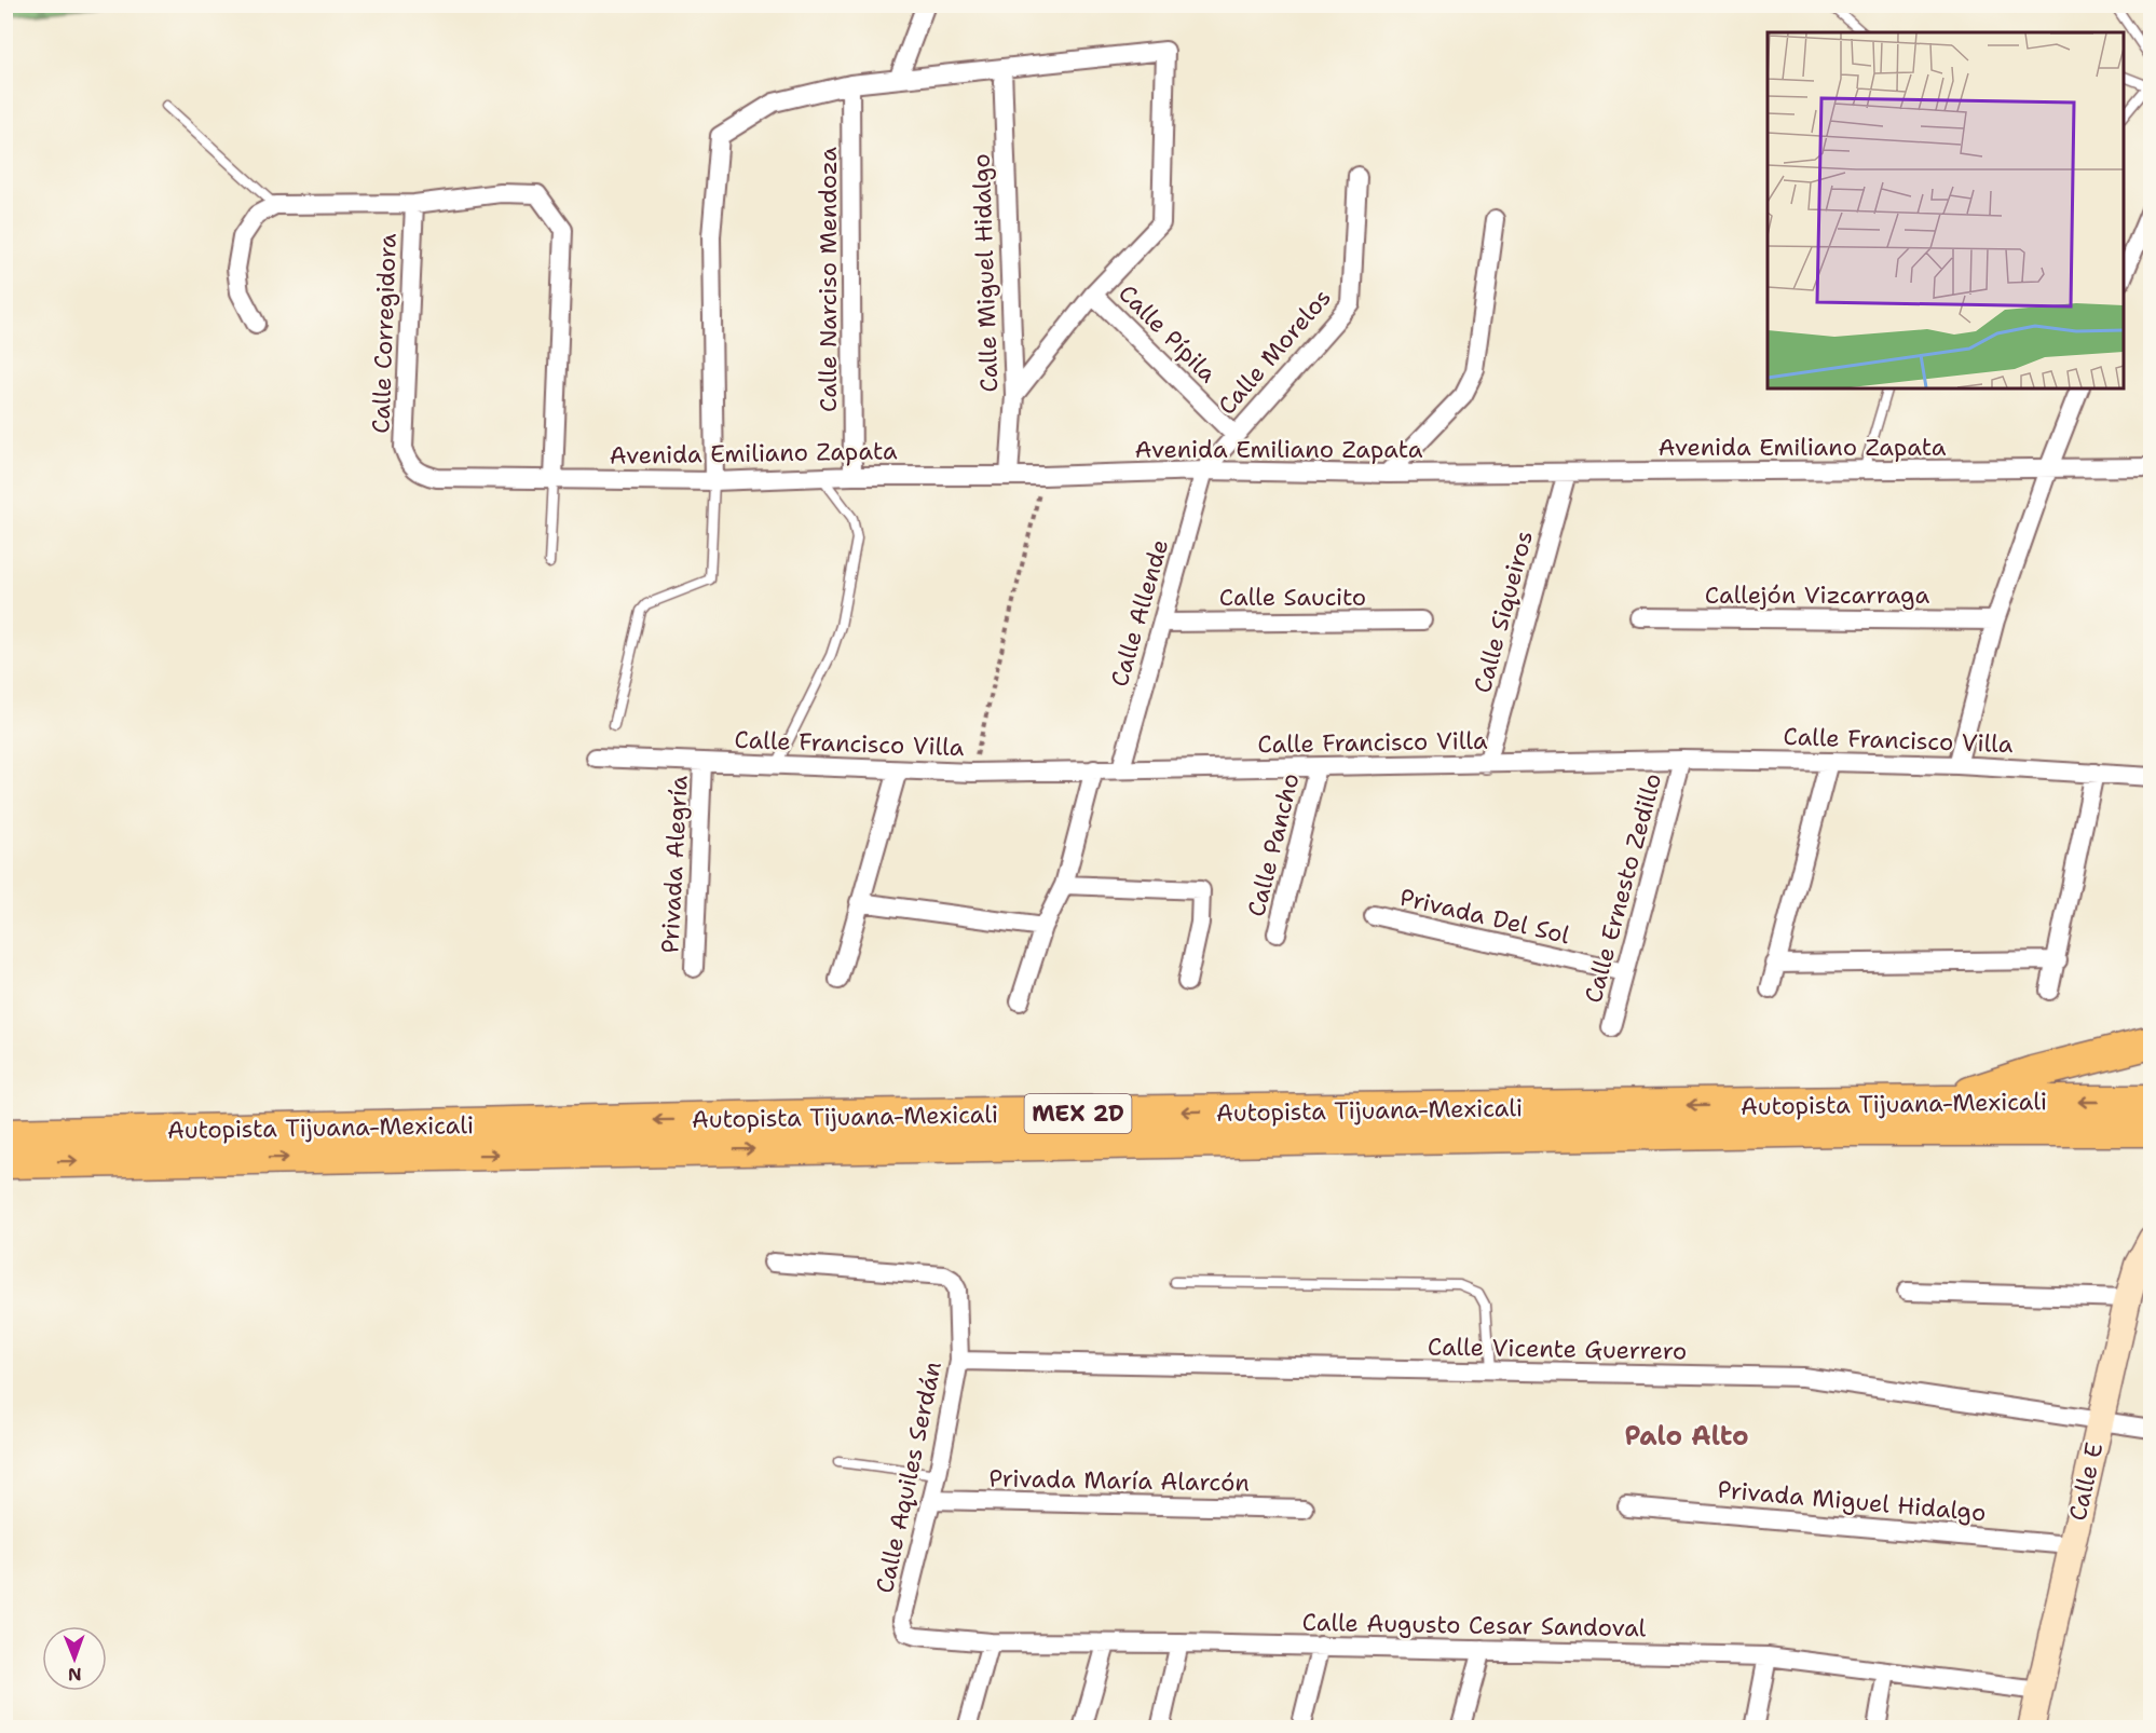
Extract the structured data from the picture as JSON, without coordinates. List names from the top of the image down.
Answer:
{
  "streets": {
    "highway": ["Autopista Tijuana-Mexicali", "MEX 2D"],
    "main road": ["Calle E"],
    "street": [
      "Calle Miguel Hidalgo",
      "Calle Narciso Mendoza",
      "Calle Corregidora",
      "Calle Pípila",
      "Calle Morelos",
      "Avenida Emiliano Zapata",
      "Callejón Vizcarraga",
      "Calle Saucito",
      "Calle Siqueiros",
      "Calle Allende",
      "Calle Francisco Villa",
      "Calle Pancho",
      "Privada Alegría",
      "Calle Ernesto Zedillo",
      "Privada Del Sol",
      "Calle Vicente Guerrero",
      "Calle Aquiles Serdán",
      "Privada María Alarcón",
      "Privada Miguel Hidalgo",
      "Calle Augusto Cesar Sandoval"
    ]
  },
  "crossings": [
    ["Calle Miguel Hidalgo", "Avenida Emiliano Zapata"],
    ["Calle Narciso Mendoza", "Avenida Emiliano Zapata"],
    ["Calle Corregidora", "Avenida Emiliano Zapata"],
    ["Calle Pípila", "Calle Morelos"],
    ["Calle Morelos", "Avenida Emiliano Zapata"],
    ["Calle Morelos", "Calle Allende"],
    ["Avenida Emiliano Zapata", "Calle Siqueiros"],
    ["Avenida Emiliano Zapata", "Calle Allende"],
    ["Calle Saucito", "Calle Allende"],
    ["Calle Siqueiros", "Calle Francisco Villa"],
    ["Calle Allende", "Calle Francisco Villa"],
    ["Calle Francisco Villa", "Calle Pancho"],
    ["Calle Francisco Villa", "Privada Alegría"],
    ["Calle Francisco Villa", "Calle Ernesto Zedillo"],
    ["Calle Ernesto Zedillo", "Privada Del Sol"],
    ["Calle Vicente Guerrero", "Calle Aquiles Serdán"],
    ["Calle Vicente Guerrero", "Calle E"],
    ["Calle Aquiles Serdán", "Privada María Alarcón"],
    ["Calle Aquiles Serdán", "Calle Augusto Cesar Sandoval"],
    ["Calle E", "Privada Miguel Hidalgo"],
    ["Calle E", "Calle Augusto Cesar Sandoval"]
  ],
  "districts": ["Palo Alto"],
  "north": "bottom"
}
